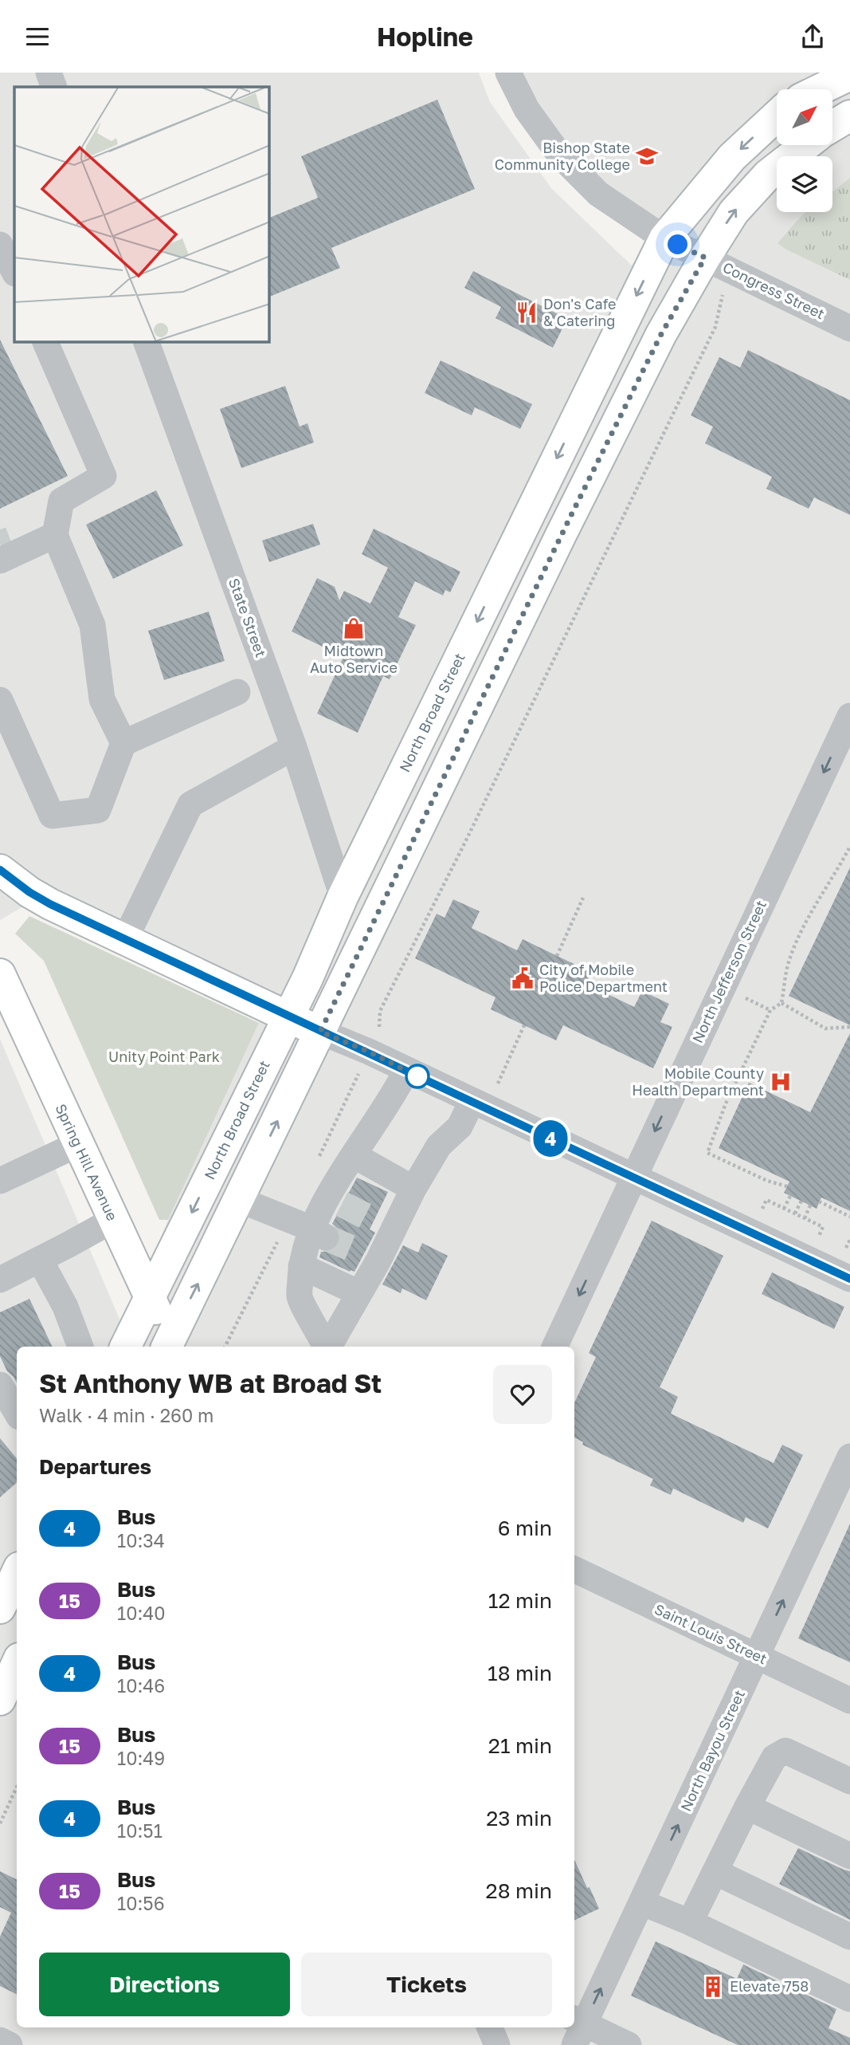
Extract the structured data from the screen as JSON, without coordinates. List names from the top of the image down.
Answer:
{
  "streets": {
    "main road": ["North Broad Street", "Spring Hill Avenue"],
    "street": [
      "Congress Street",
      "State Street",
      "North Jefferson Street",
      "Saint Louis Street",
      "North Bayou Street"
    ]
  },
  "crossings": [
    ["Congress Street", "North Broad Street"],
    ["State Street", "North Broad Street"],
    ["North Broad Street", "Spring Hill Avenue"],
    ["Saint Louis Street", "North Bayou Street"]
  ],
  "one_way": ["North Jefferson Street", "North Bayou Street"],
  "parks": ["Unity Point Park"],
  "places": {
    "school or university": ["Bishop State Community College"],
    "restaurant": ["Don's Cafe & Catering"],
    "shop": ["Midtown Auto Service"],
    "public building": ["City of Mobile Police Department"],
    "hospital": ["Mobile County Health Department"],
    "building": ["Elevate 758"]
  },
  "lines": ["bus line 4"],
  "north": "top right",
  "page": {
    "header": "Hopline",
    "on_map": "4",
    "heading": [
      ["St Anthony WB at Broad St", "Walk · 4 min · 260 m"],
      "Departures"
    ],
    "list": [
      {
        "mark": "4",
        "name": "Bus",
        "note": "10:34",
        "value": "6 min"
      },
      {
        "mark": "15",
        "name": "Bus",
        "note": "10:40",
        "value": "12 min"
      },
      {
        "mark": "4",
        "name": "Bus",
        "note": "10:46",
        "value": "18 min"
      },
      {
        "mark": "15",
        "name": "Bus",
        "note": "10:49",
        "value": "21 min"
      },
      {
        "mark": "4",
        "name": "Bus",
        "note": "10:51",
        "value": "23 min"
      },
      {
        "mark": "15",
        "name": "Bus",
        "note": "10:56",
        "value": "28 min"
      }
    ],
    "buttons": ["Directions", "Tickets"]
  }
}
